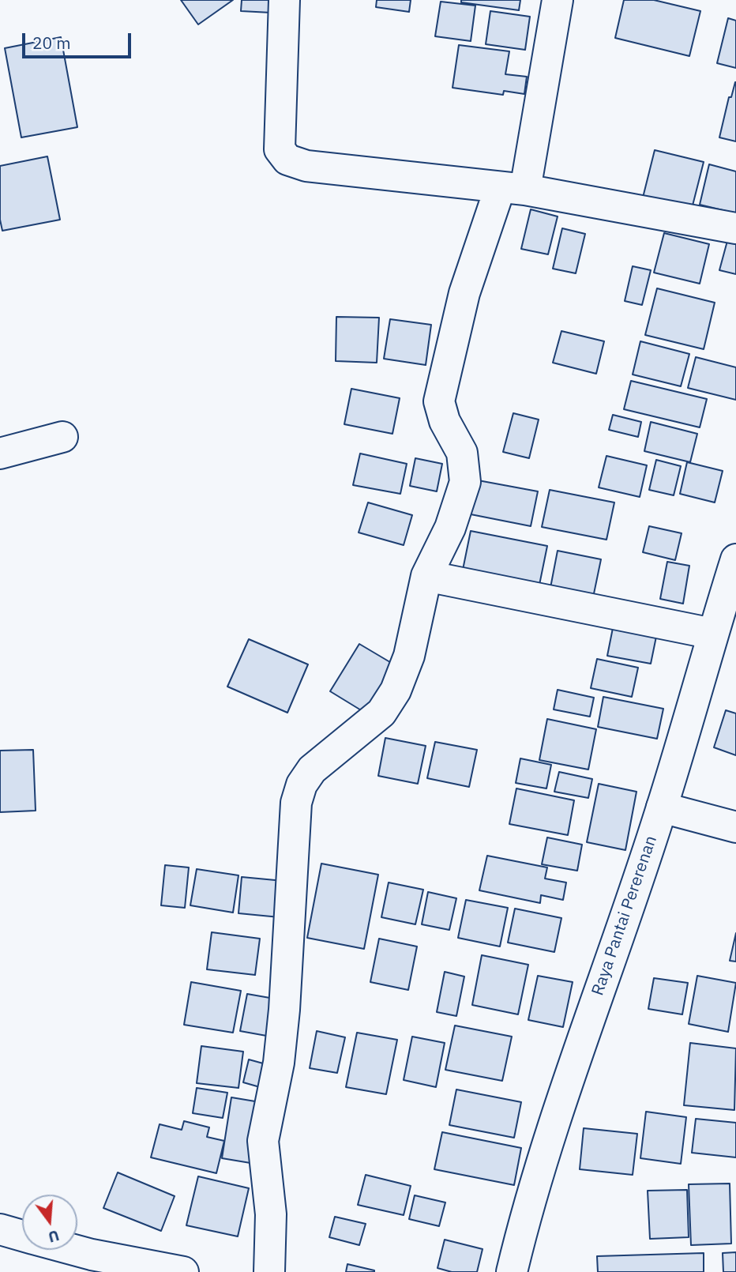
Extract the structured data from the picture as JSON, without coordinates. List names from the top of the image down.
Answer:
{
  "streets": {
    "street": ["Raya Pantai Pererenan"]
  },
  "scale_bar": "20 m",
  "north": "bottom"
}
